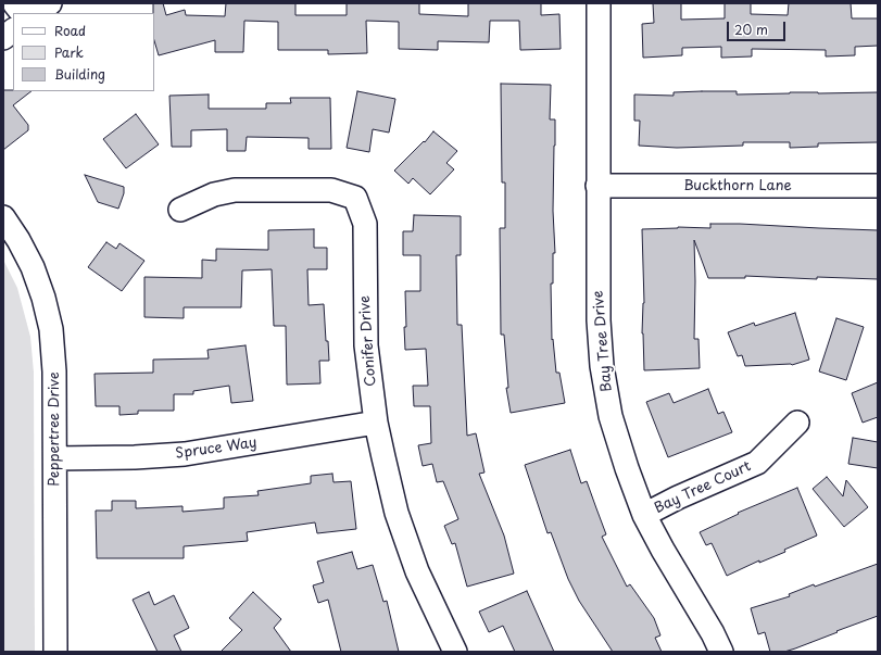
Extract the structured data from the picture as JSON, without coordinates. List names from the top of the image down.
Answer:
{
  "streets": {
    "street": [
      "Buckthorn Lane",
      "Conifer Drive",
      "Bay Tree Drive",
      "Peppertree Drive",
      "Spruce Way",
      "Bay Tree Court"
    ]
  },
  "crossings": [
    ["Buckthorn Lane", "Bay Tree Drive"],
    ["Conifer Drive", "Spruce Way"],
    ["Bay Tree Drive", "Bay Tree Court"],
    ["Peppertree Drive", "Spruce Way"]
  ],
  "legend": ["Road", "Park", "Building"],
  "scale_bar": "20 m"
}
